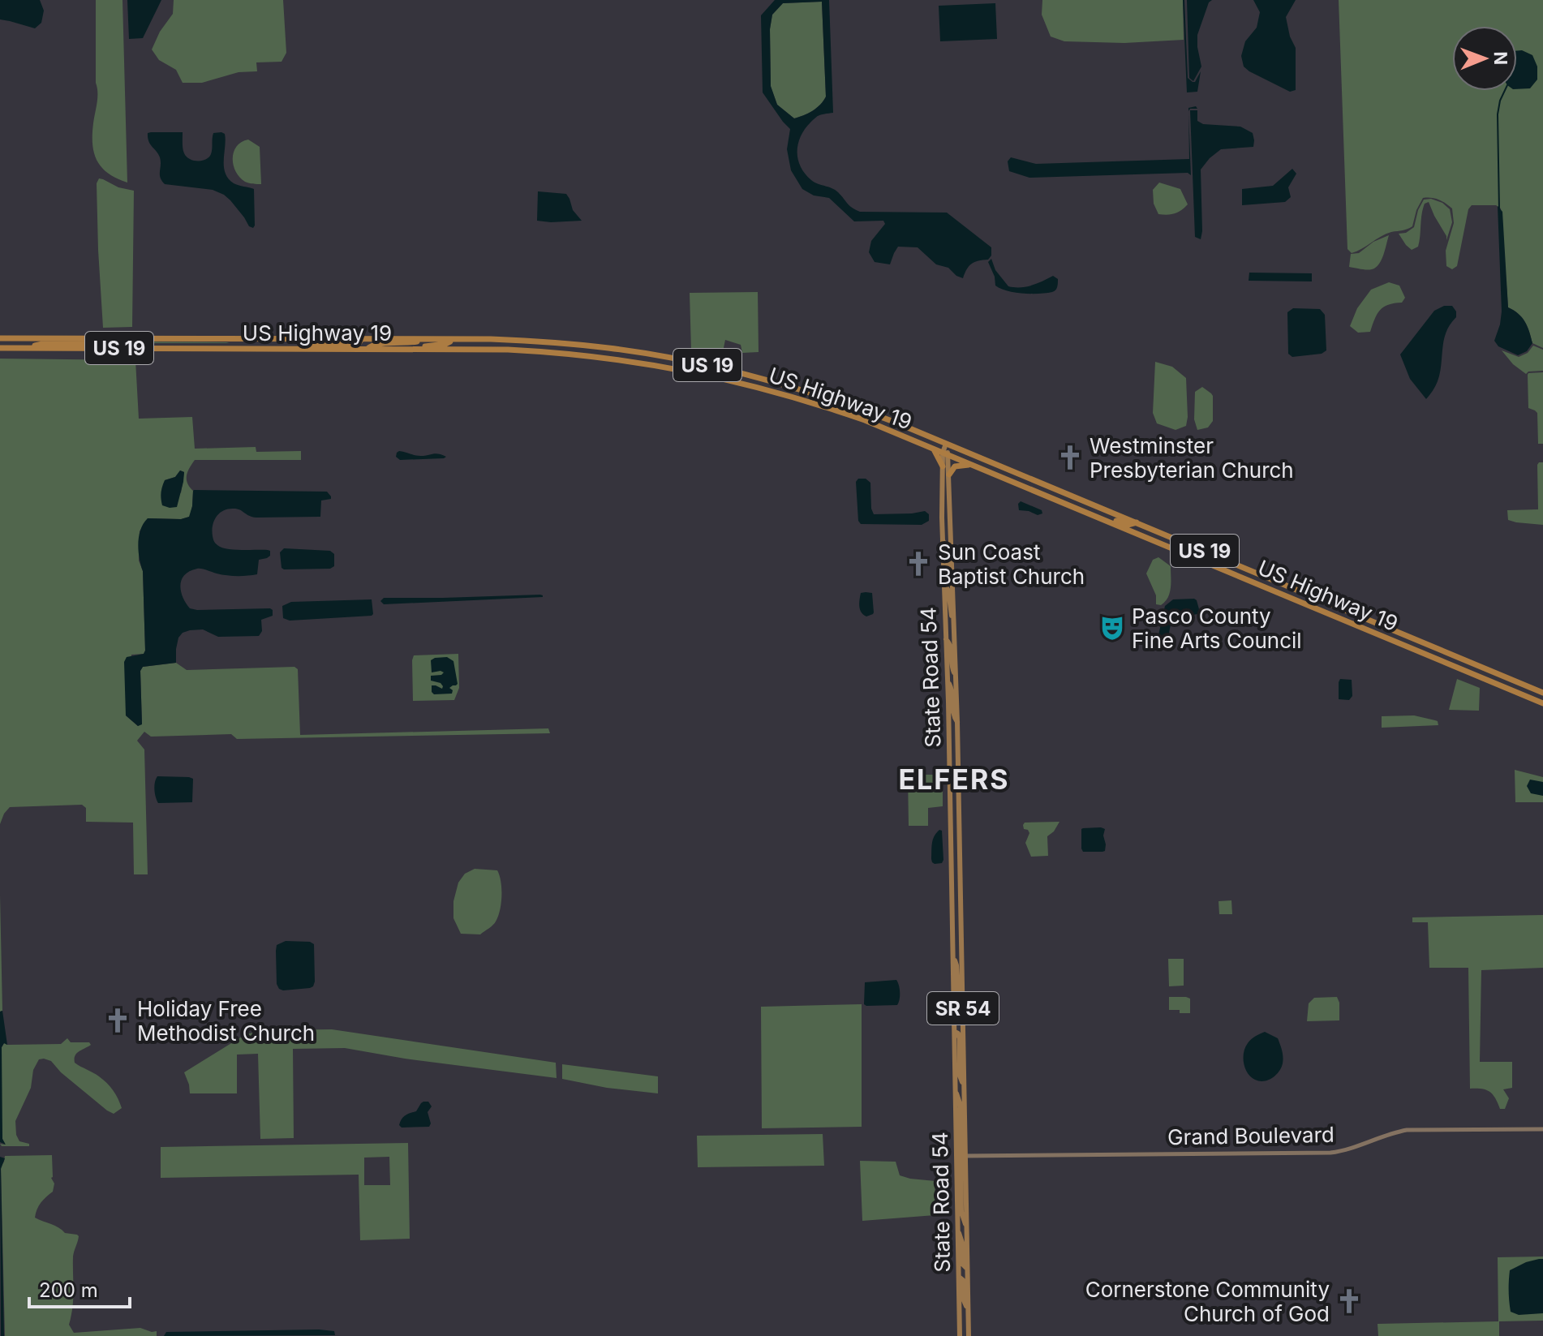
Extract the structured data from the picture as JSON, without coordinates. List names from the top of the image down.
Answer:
{
  "streets": {
    "highway": ["US Highway 19", "US 19"],
    "main road": ["State Road 54", "SR 54", "Grand Boulevard"]
  },
  "crossings": [
    ["US Highway 19", "State Road 54"],
    ["State Road 54", "Grand Boulevard"]
  ],
  "districts": ["ELFERS"],
  "places": {
    "church": [
      "Westminster Presbyterian Church",
      "Sun Coast Baptist Church",
      "Holiday Free Methodist Church",
      "Cornerstone Community Church of God"
    ],
    "theatre": ["Pasco County Fine Arts Council"]
  },
  "scale_bar": "200 m",
  "north": "right"
}
